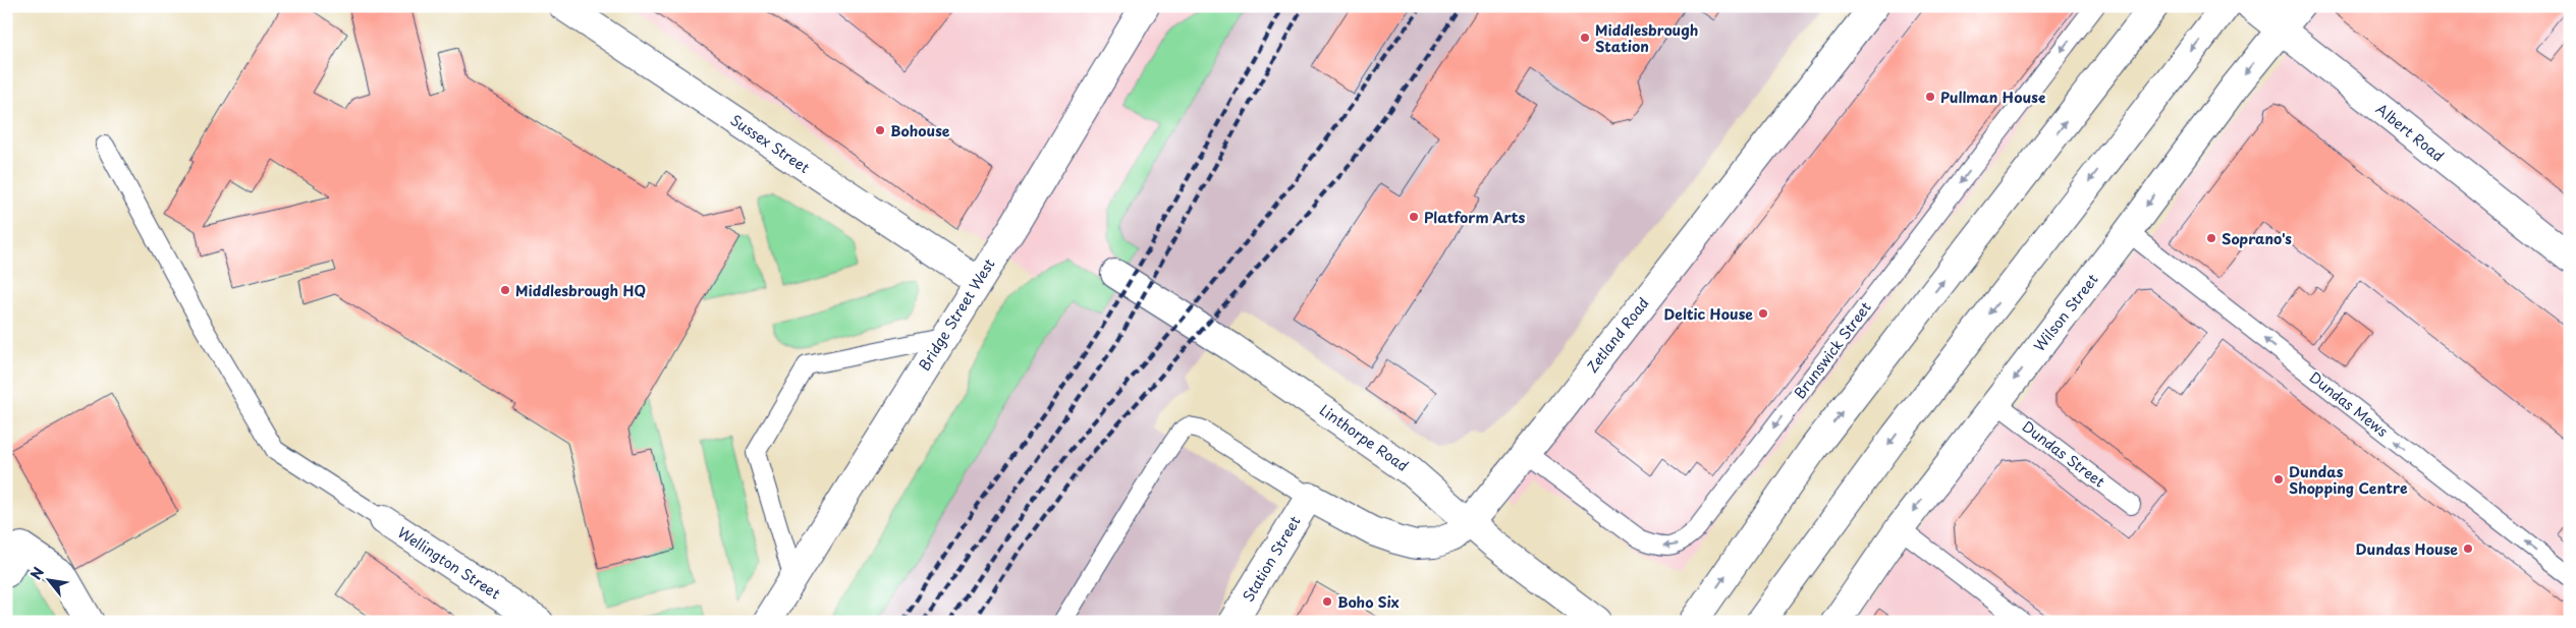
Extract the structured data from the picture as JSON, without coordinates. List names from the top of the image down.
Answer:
{
  "streets": {
    "main road": [
      "Albert Road",
      "Sussex Street",
      "Wilson Street",
      "Bridge Street West",
      "Zetland Road",
      "Linthorpe Road",
      "Station Street",
      "Wellington Street"
    ],
    "lane": ["Brunswick Street", "Dundas Mews", "Dundas Street"]
  },
  "crossings": [
    ["Albert Road", "Wilson Street"],
    ["Sussex Street", "Bridge Street West"],
    ["Wilson Street", "Dundas Mews"],
    ["Wilson Street", "Dundas Street"],
    ["Zetland Road", "Brunswick Street"],
    ["Zetland Road", "Linthorpe Road"],
    ["Zetland Road", "Station Street"]
  ],
  "one_way": ["Brunswick Street", "Dundas Mews"],
  "places": [
    "Middlesbrough Station",
    "Pullman House",
    "Bohouse",
    "Platform Arts",
    "Soprano's",
    "Middlesbrough HQ",
    "Deltic House",
    "Dundas Shopping Centre",
    "Dundas House",
    "Boho Six"
  ],
  "north": "top left"
}
